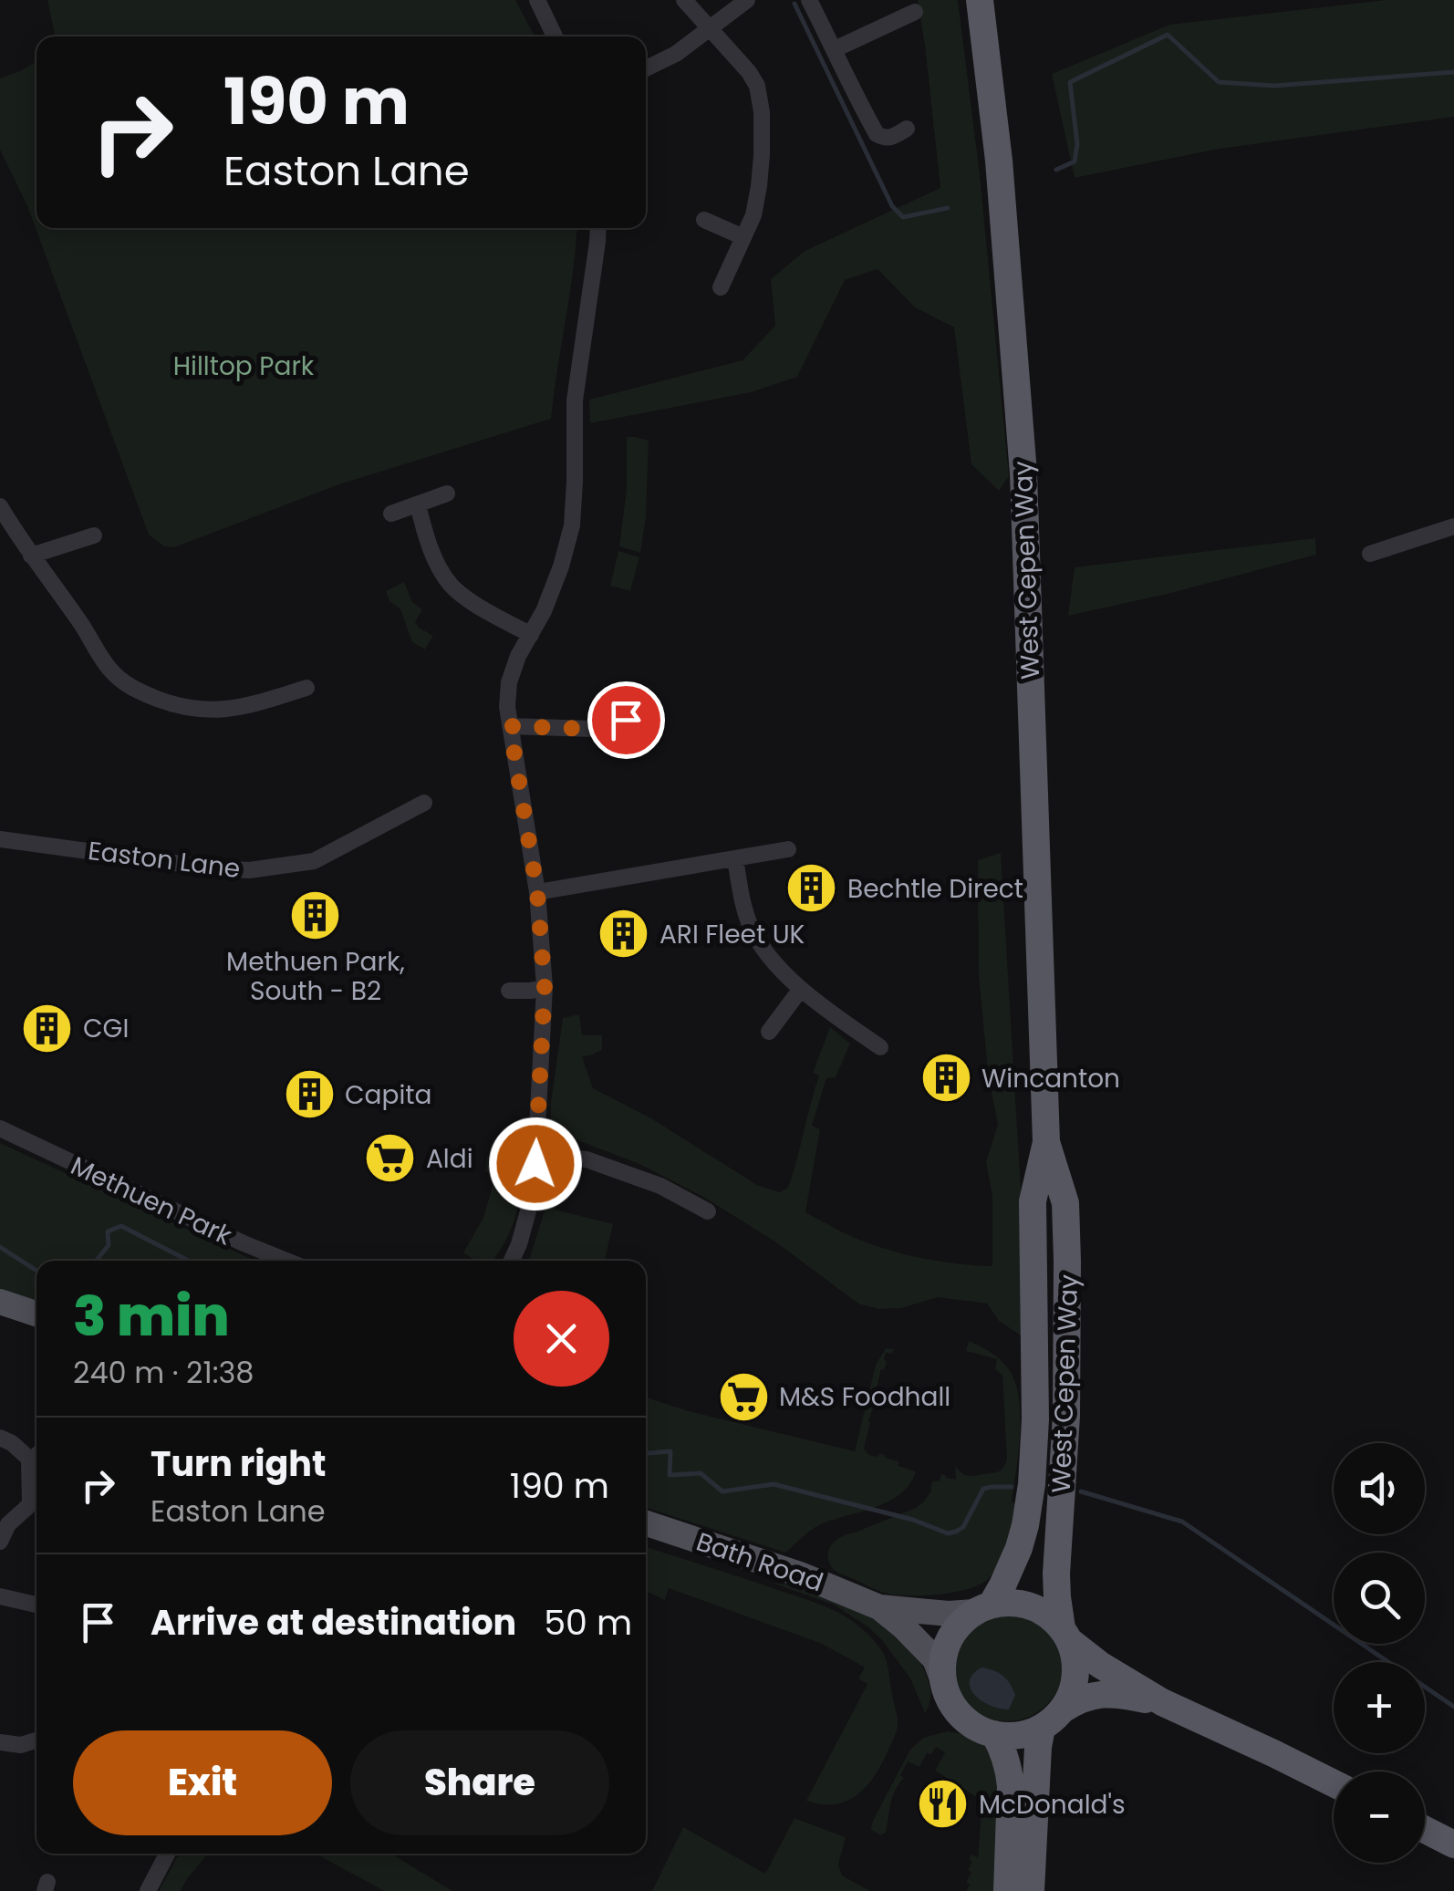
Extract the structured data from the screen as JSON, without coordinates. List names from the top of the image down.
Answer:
{
  "streets": {
    "highway": ["West Cepen Way"],
    "main road": ["Bath Road"],
    "street": ["Easton Lane", "Methuen Park"]
  },
  "crossings": [
    ["West Cepen Way", "Bath Road"]
  ],
  "parks": ["Hilltop Park"],
  "places": {
    "building": [
      "Bechtle Direct",
      "Methuen Park, South - B2",
      "ARI Fleet UK",
      "CGI",
      "Wincanton",
      "Capita"
    ],
    "supermarket": ["Aldi", "M&S Foodhall"],
    "restaurant": ["McDonald's"]
  },
  "page": {
    "turn": ["190 m", "Easton Lane"],
    "heading": ["3 min", "240 m · 21:38"],
    "list": [
      {
        "name": "Turn right",
        "note": "Easton Lane",
        "value": "190 m"
      },
      {
        "name": "Arrive at destination",
        "value": "50 m"
      }
    ],
    "map_buttons": ["+", "−"],
    "buttons": ["Exit", "Share"]
  }
}
